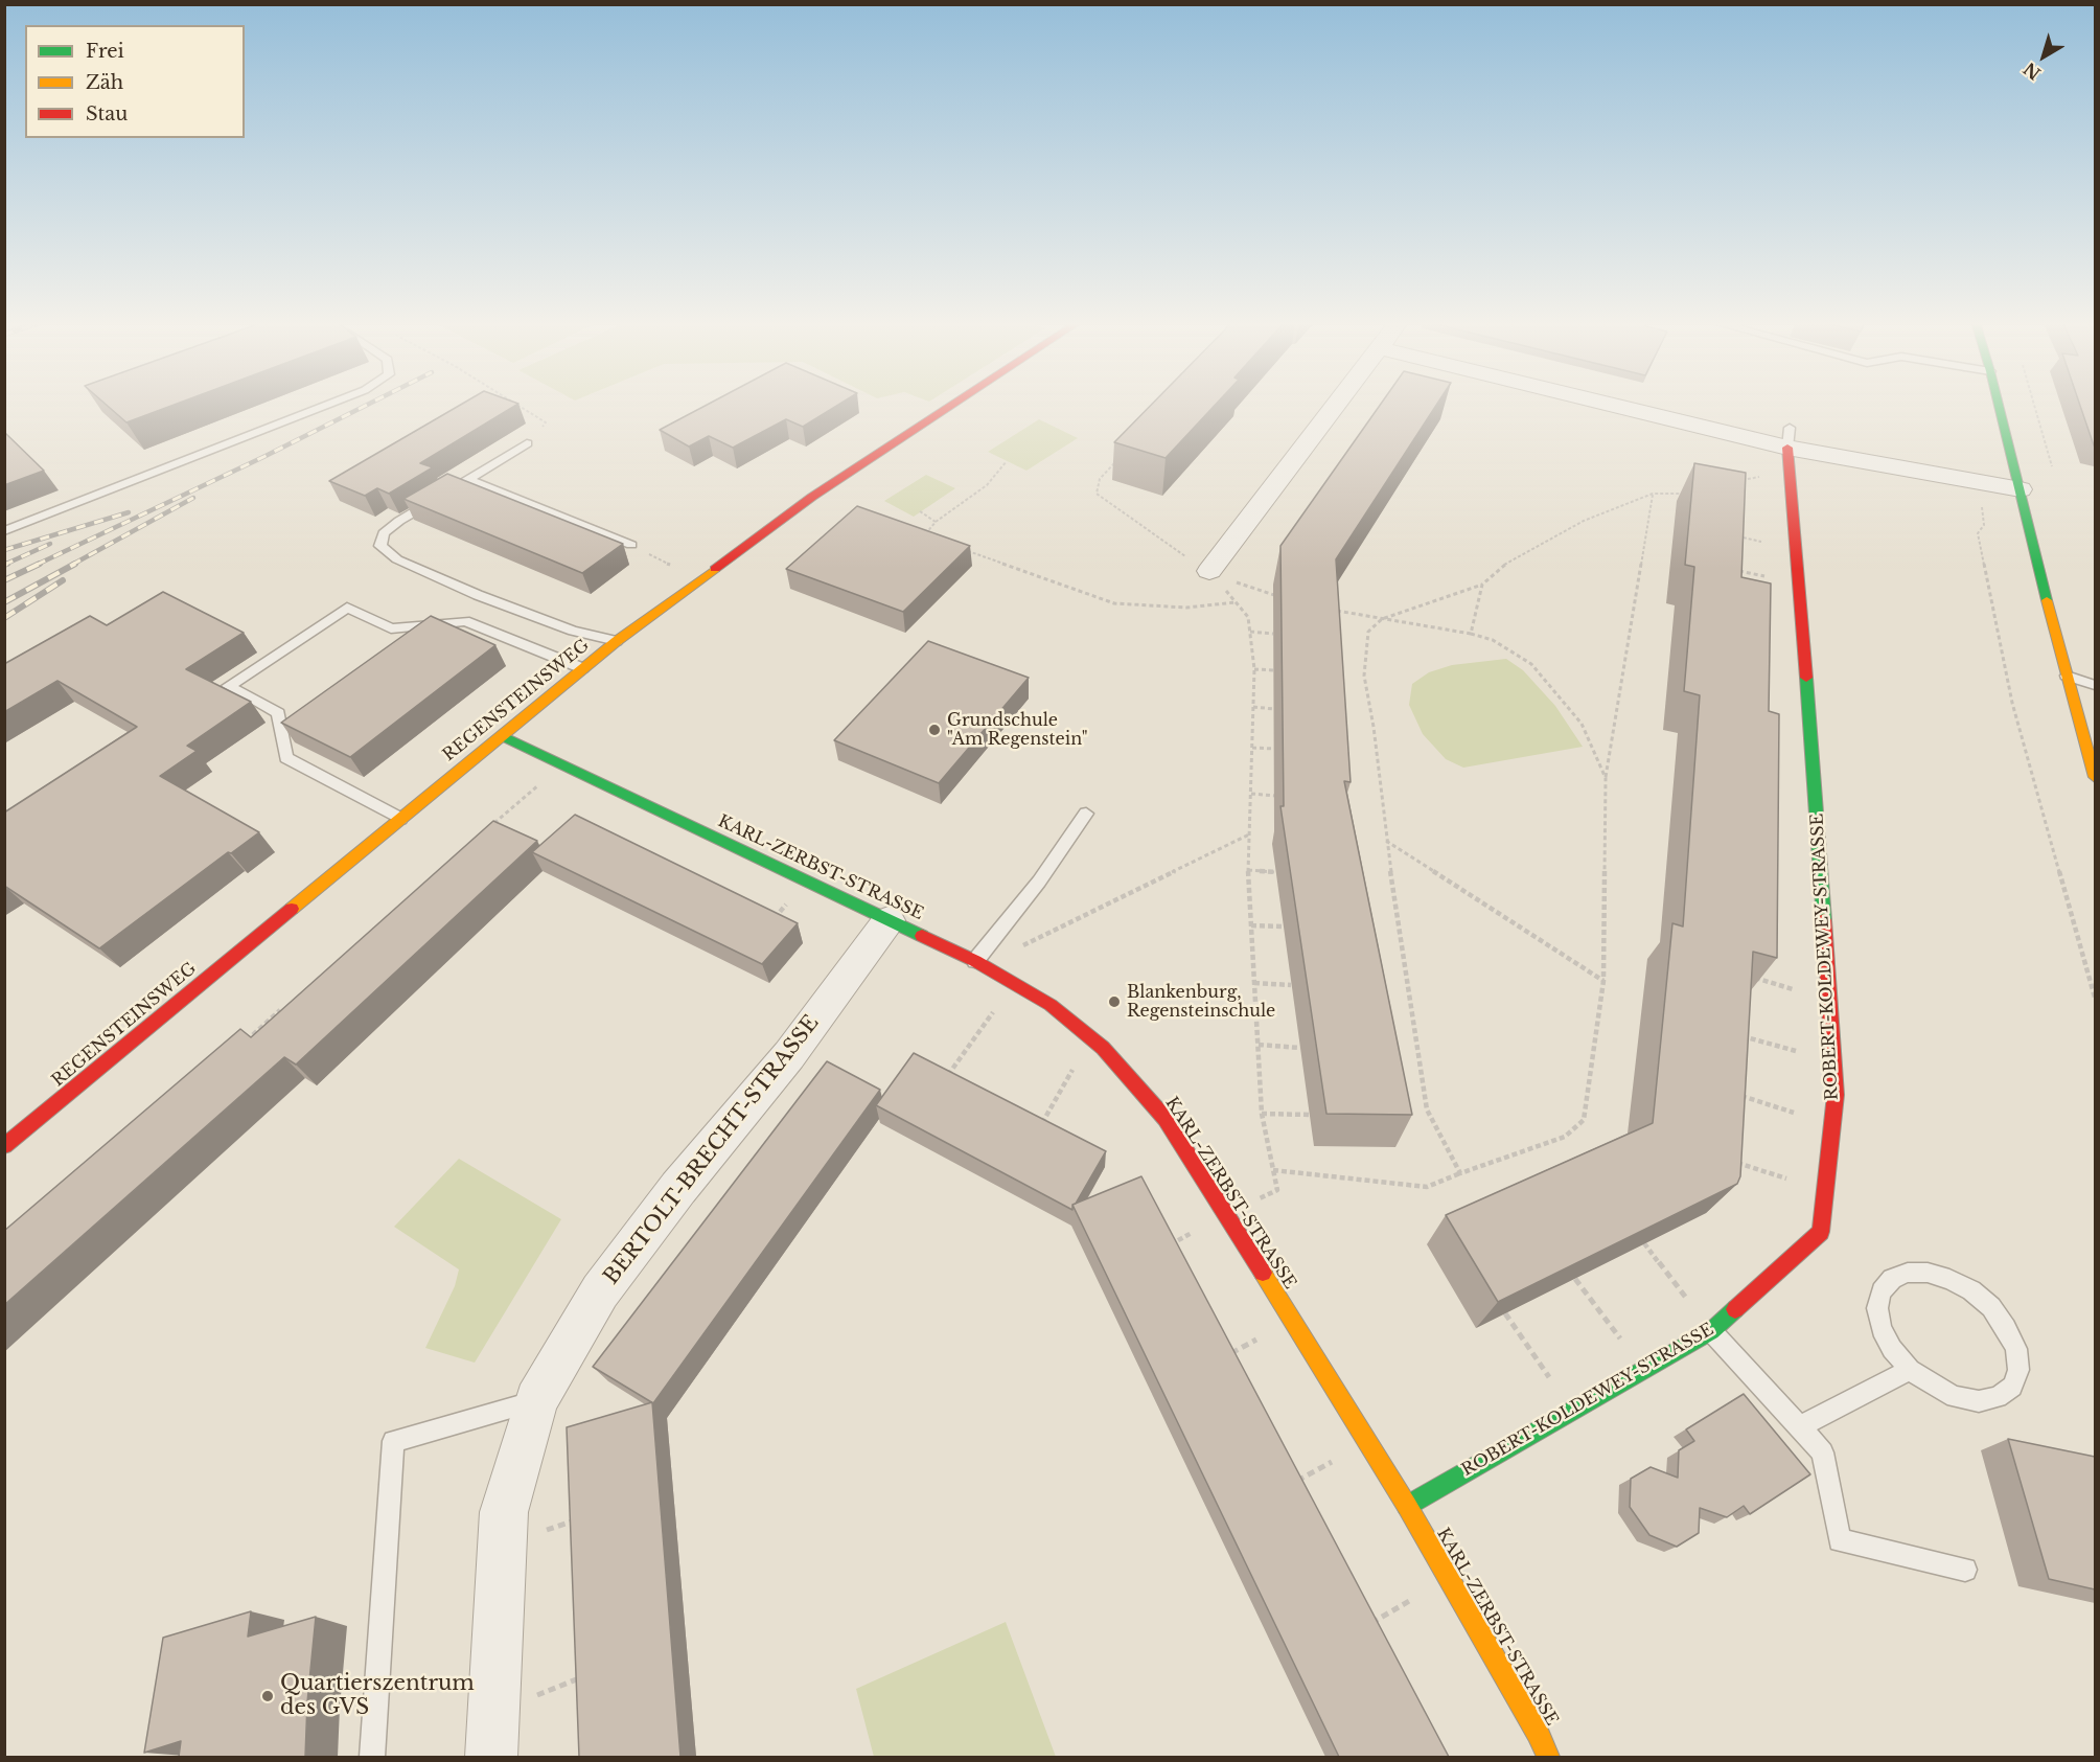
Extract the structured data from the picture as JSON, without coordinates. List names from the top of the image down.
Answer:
{
  "streets": {
    "street": [
      "REGENSTEINSWEG",
      "KARL-ZERBST-STRASSE",
      "ROBERT-KOLDEWEY-STRASSE",
      "BERTOLT-BRECHT-STRASSE"
    ]
  },
  "crossings": [
    ["REGENSTEINSWEG", "KARL-ZERBST-STRASSE"],
    ["KARL-ZERBST-STRASSE", "ROBERT-KOLDEWEY-STRASSE"],
    ["KARL-ZERBST-STRASSE", "BERTOLT-BRECHT-STRASSE"]
  ],
  "places": ["Grundschule \"Am Regenstein\"", "Blankenburg, Regensteinschule", "Quartierszentrum des GVS"],
  "legend": ["Frei", "Zäh", "Stau"],
  "north": "bottom left"
}
